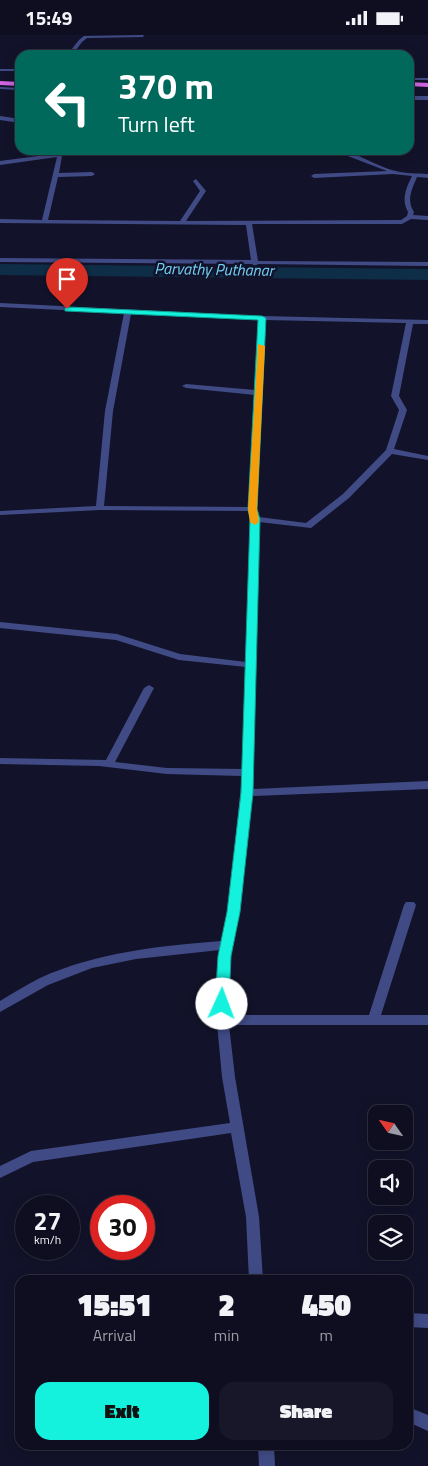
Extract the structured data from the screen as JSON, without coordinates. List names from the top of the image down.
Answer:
{
  "water": ["Parvathy Puthanar"],
  "north": "top left",
  "page": {
    "status": "15:49",
    "turn": ["370 m", "Turn left"],
    "speed": "27 km/h",
    "limit": "30",
    "eta": [
      "15:51",
      "Arrival",
      "2",
      "min",
      "450",
      "m"
    ],
    "buttons": ["Exit", "Share"]
  }
}
